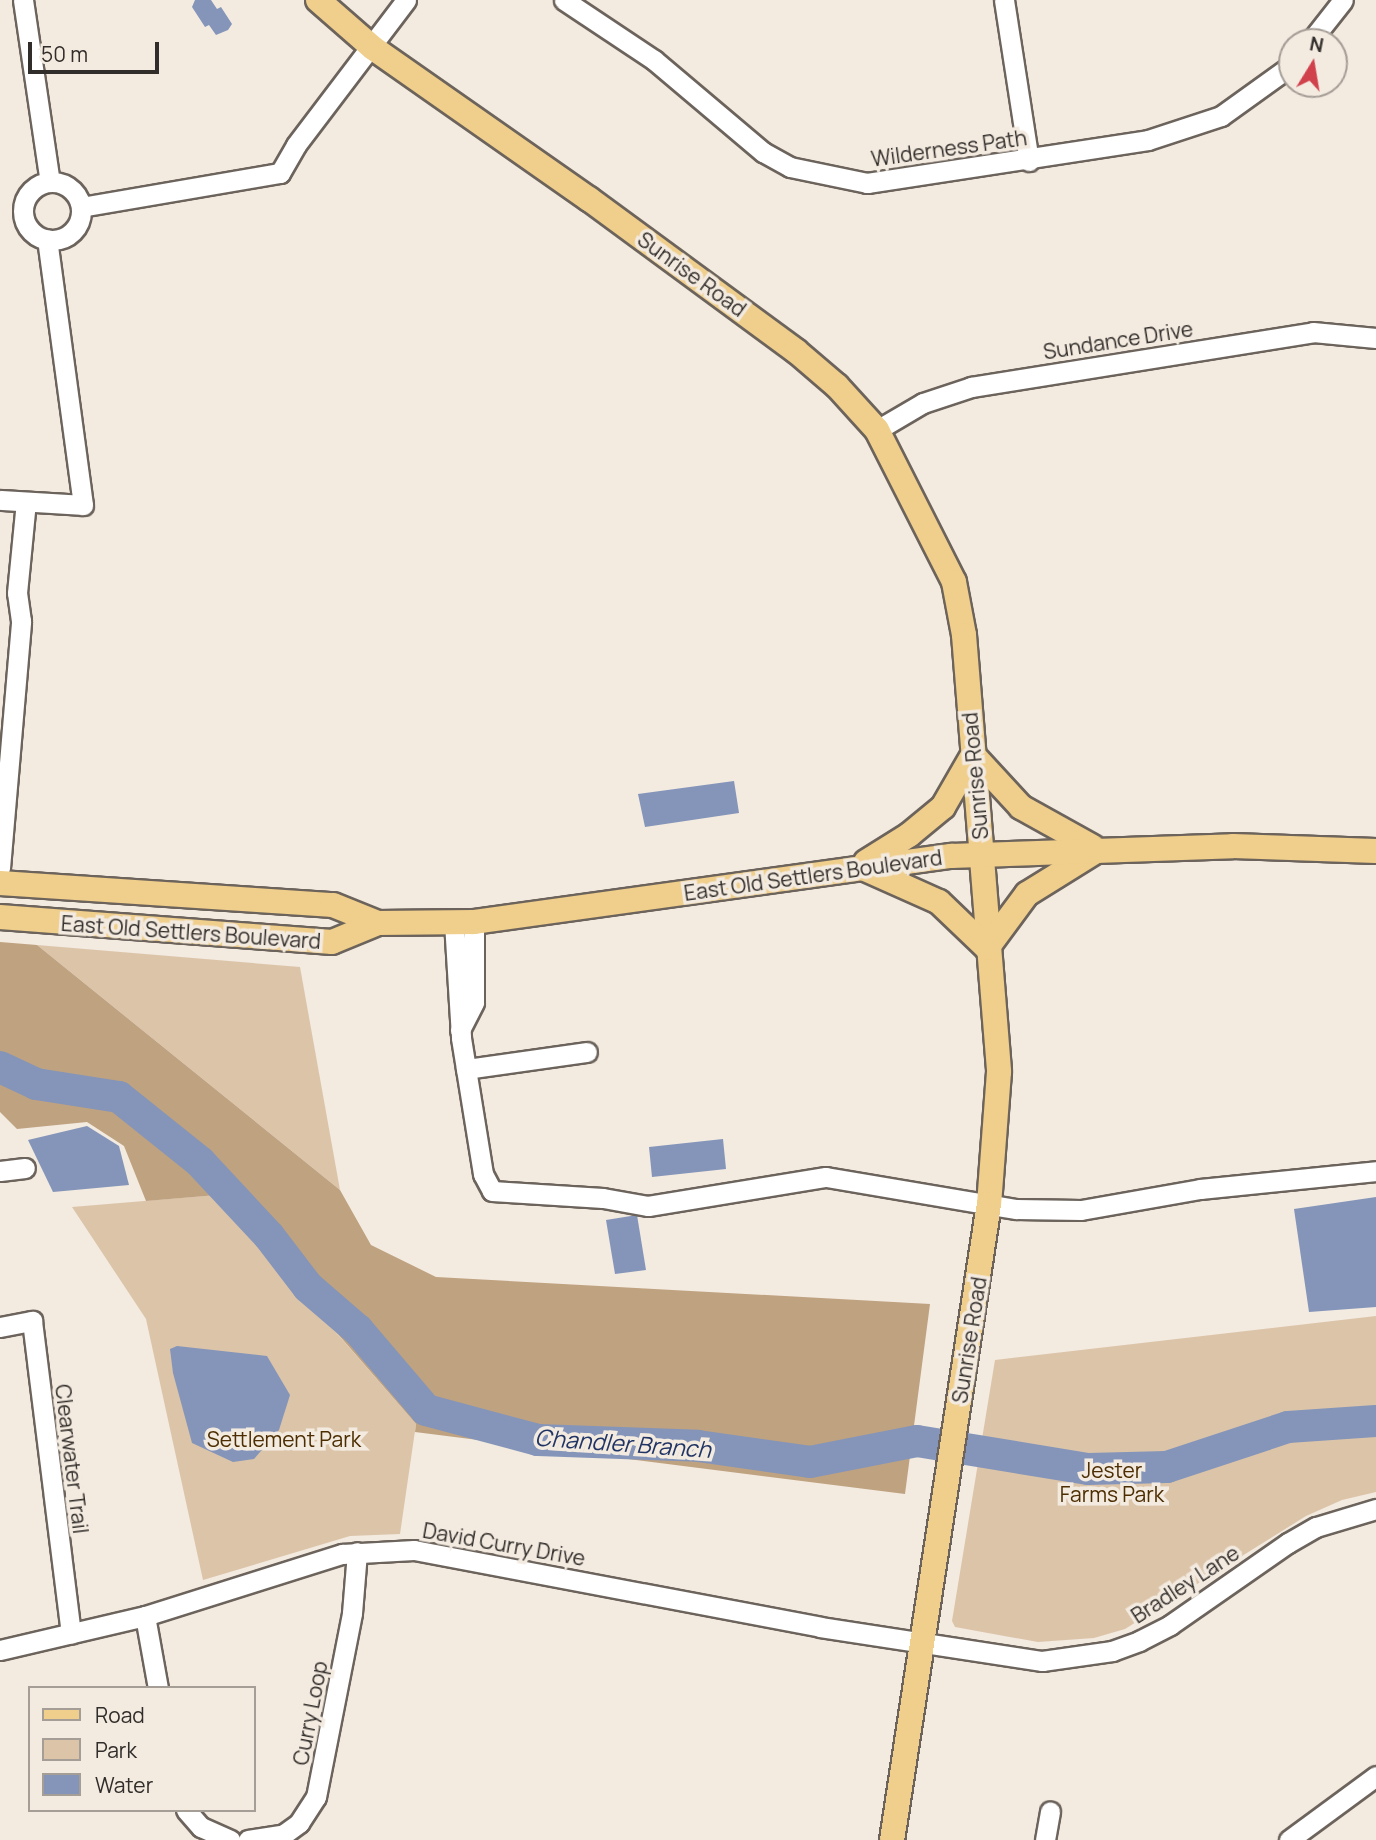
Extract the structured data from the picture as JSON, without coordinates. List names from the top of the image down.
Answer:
{
  "streets": {
    "main road": ["Sunrise Road", "East Old Settlers Boulevard"],
    "street": [
      "Wilderness Path",
      "Sundance Drive",
      "Clearwater Trail",
      "David Curry Drive",
      "Bradley Lane",
      "Curry Loop"
    ]
  },
  "crossings": [
    ["Sunrise Road", "Sundance Drive"],
    ["Sunrise Road", "East Old Settlers Boulevard"],
    ["Sunrise Road", "David Curry Drive"],
    ["Sunrise Road", "Bradley Lane"],
    ["Clearwater Trail", "David Curry Drive"],
    ["David Curry Drive", "Bradley Lane"],
    ["David Curry Drive", "Curry Loop"]
  ],
  "water": ["Chandler Branch"],
  "parks": ["Settlement Park", "Jester Farms Park"],
  "legend": ["Road", "Park", "Water"],
  "scale_bar": "50 m",
  "north": "top"
}
